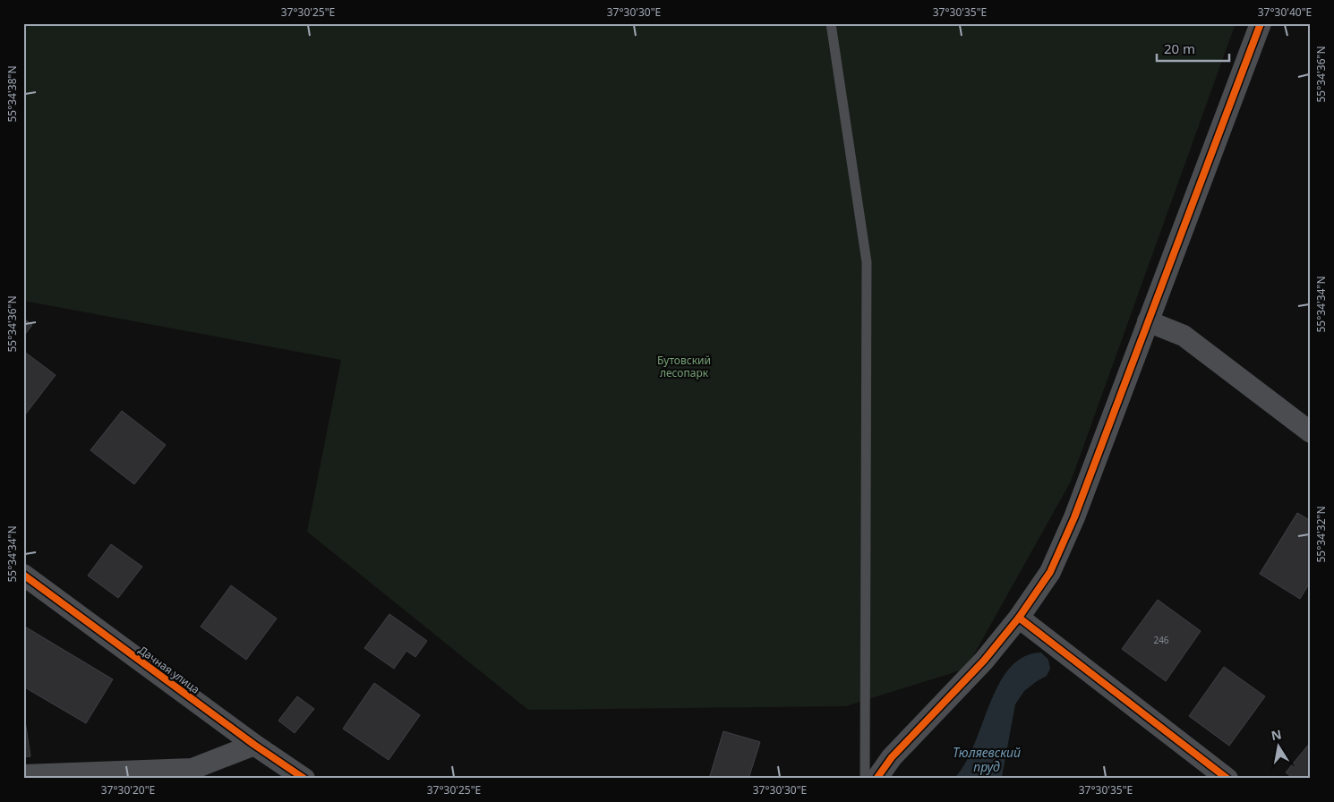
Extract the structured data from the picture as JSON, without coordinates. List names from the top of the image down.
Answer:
{
  "streets": {
    "street": ["Дачная улица"]
  },
  "water": ["Тюляевский пруд"],
  "parks": ["Бутовский лесопарк"],
  "house_numbers": ["246"],
  "scale_bar": "20 m",
  "north": "top",
  "coordinates": [
    "37°30'25\"E",
    "37°30'30\"E",
    "37°30'35\"E",
    "37°30'40\"E",
    "55°34'36\"N",
    "55°34'38\"N",
    "55°34'34\"N",
    "55°34'32\"N",
    "37°30'20\"E"
  ]
}
